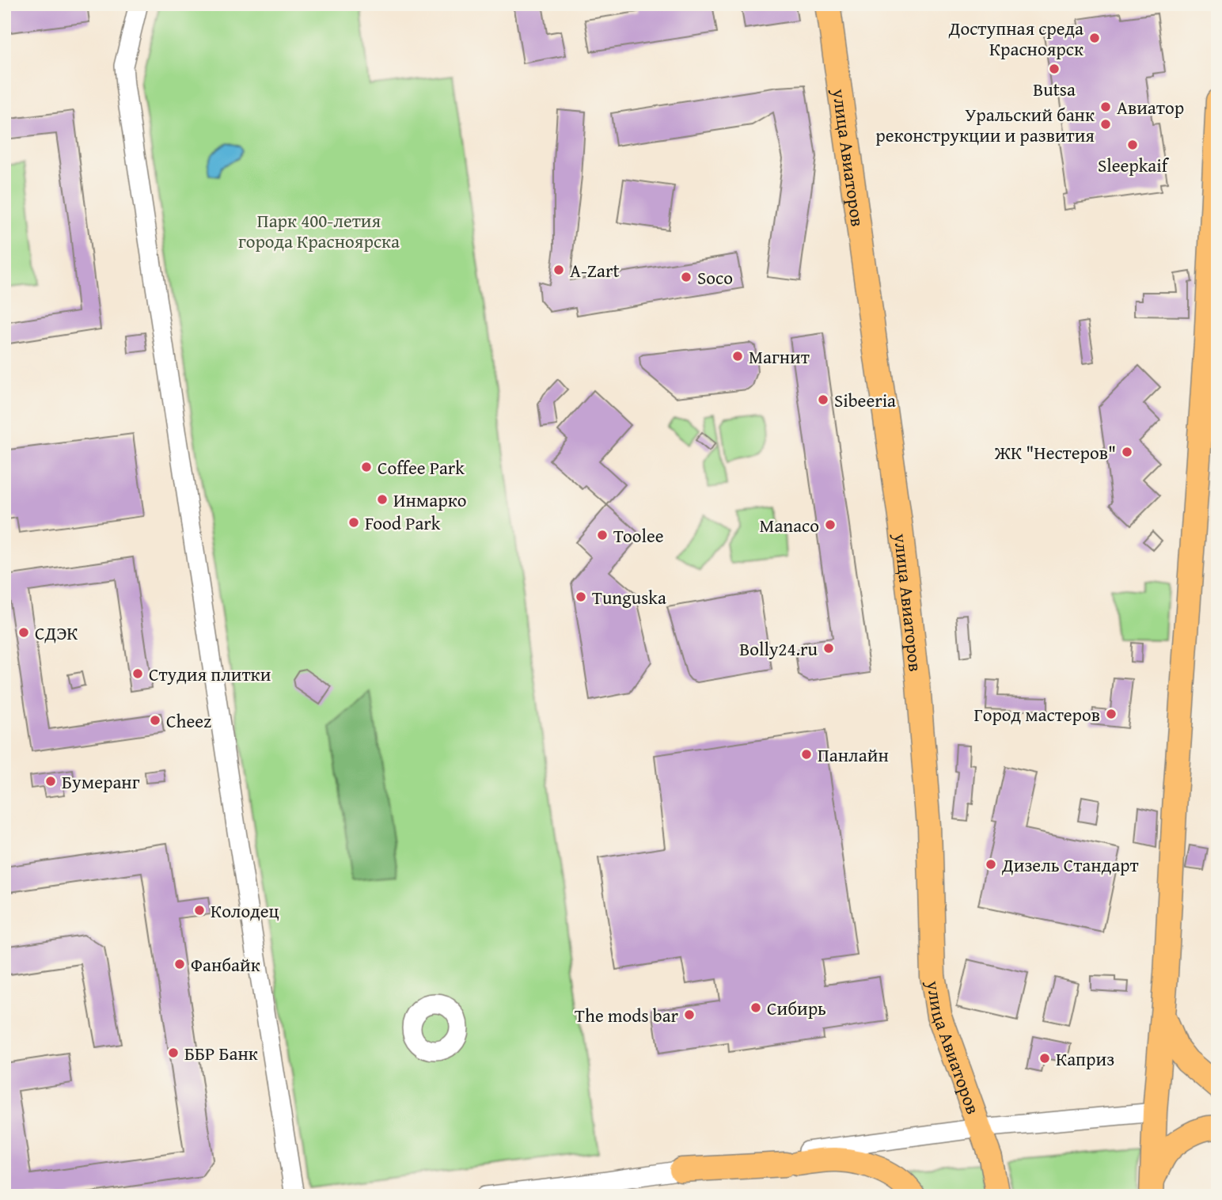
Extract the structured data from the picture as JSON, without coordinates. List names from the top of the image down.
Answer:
{
  "streets": {
    "main road": ["улица Авиаторов"]
  },
  "parks": ["Парк 400-летия города Красноярска"],
  "places": [
    "Доступная среда Красноярск",
    "Butsa",
    "Авиатор",
    "Уральский банк реконструкции и развития",
    "Sleepkaif",
    "A-Zart",
    "Soco",
    "Магнит",
    "Sibeeria",
    "ЖК \"Нестеров\"",
    "Coffee Park",
    "Инмарко",
    "Food Park",
    "Manaco",
    "Toolee",
    "Tunguska",
    "СДЭК",
    "Bolly24.ru",
    "Студия плитки",
    "Город мастеров",
    "Cheez",
    "Панлайн",
    "Бумеранг",
    "Дизель Стандарт",
    "Колодец",
    "Фанбайк",
    "Сибирь",
    "The mods bar",
    "ББР Банк",
    "Каприз"
  ]
}
